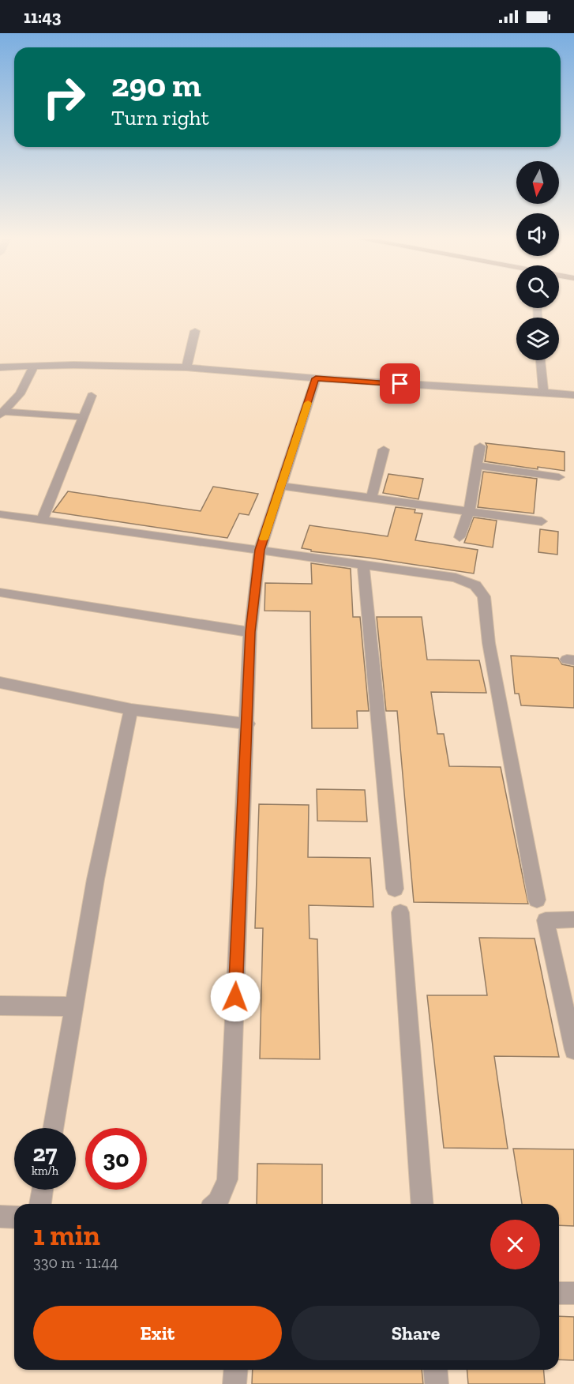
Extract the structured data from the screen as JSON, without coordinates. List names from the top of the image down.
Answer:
{
  "north": "bottom",
  "page": {
    "status": "11:43",
    "turn": ["290 m", "Turn right"],
    "speed": "27 km/h",
    "limit": "30",
    "heading": ["1 min", "330 m · 11:44"],
    "buttons": ["Exit", "Share"]
  }
}
